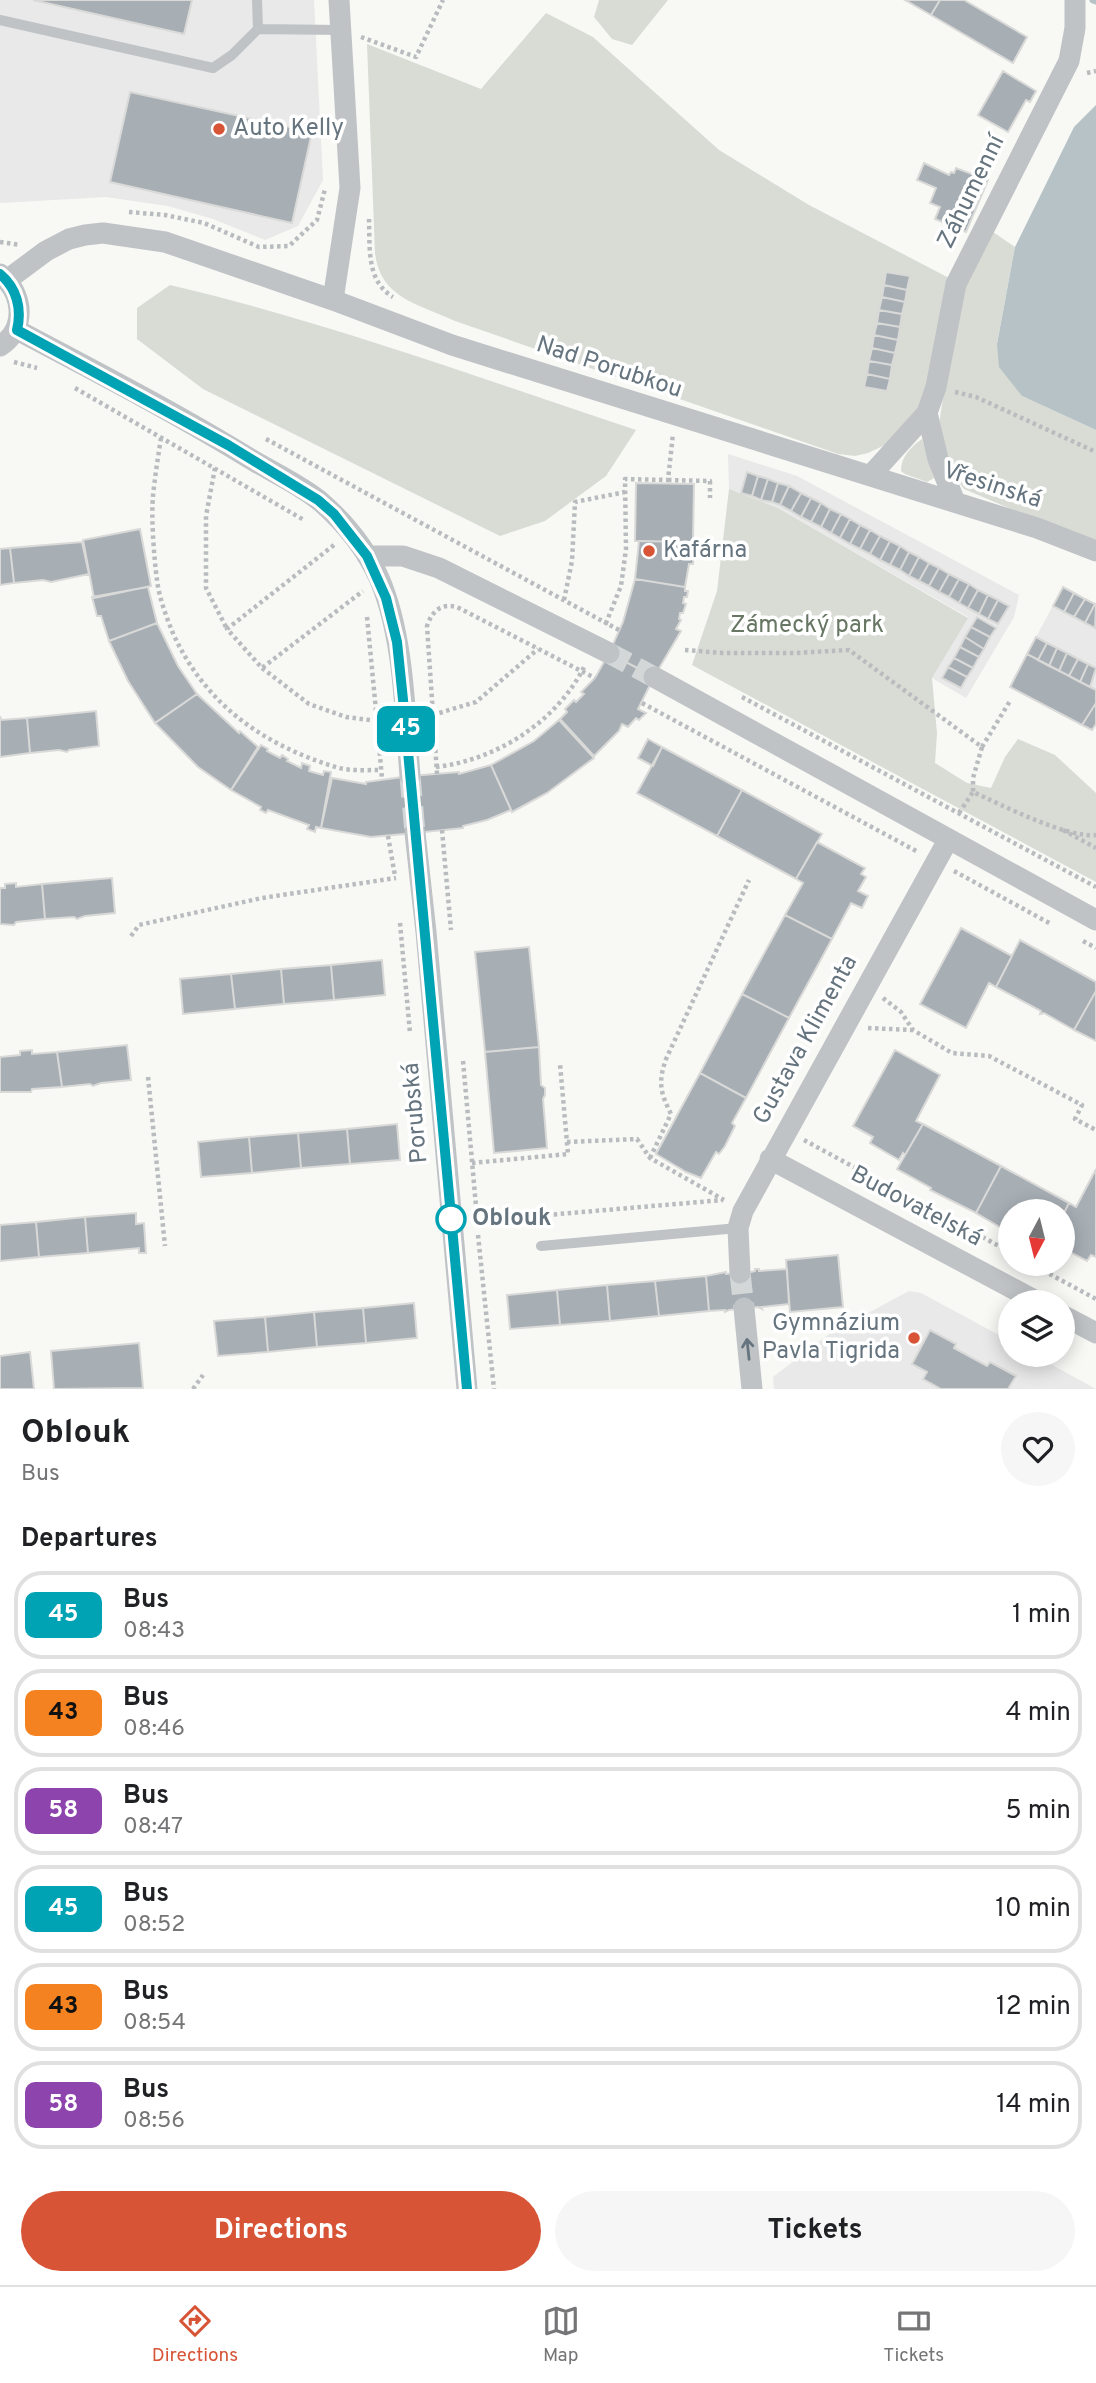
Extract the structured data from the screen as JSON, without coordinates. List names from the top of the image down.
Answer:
{
  "streets": {
    "street": [
      "Záhumenní",
      "Nad Porubkou",
      "Vřesinská",
      "Gustava Klimenta",
      "Porubská",
      "Budovatelská"
    ]
  },
  "crossings": [
    ["Záhumenní", "Nad Porubkou"],
    ["Záhumenní", "Vřesinská"],
    ["Nad Porubkou", "Vřesinská"],
    ["Gustava Klimenta", "Budovatelská"]
  ],
  "parks": ["Zámecký park"],
  "places": [
    "Auto Kelly",
    "Kafárna",
    "Oblouk",
    "Gymnázium Pavla Tigrida"
  ],
  "lines": ["bus line 45"],
  "north": "bottom",
  "page": {
    "on_map": "45",
    "heading": [
      ["Oblouk", "Bus"],
      "Departures"
    ],
    "list": [
      {
        "mark": "45",
        "name": "Bus",
        "note": "08:43",
        "value": "1 min"
      },
      {
        "mark": "43",
        "name": "Bus",
        "note": "08:46",
        "value": "4 min"
      },
      {
        "mark": "58",
        "name": "Bus",
        "note": "08:47",
        "value": "5 min"
      },
      {
        "mark": "45",
        "name": "Bus",
        "note": "08:52",
        "value": "10 min"
      },
      {
        "mark": "43",
        "name": "Bus",
        "note": "08:54",
        "value": "12 min"
      },
      {
        "mark": "58",
        "name": "Bus",
        "note": "08:56",
        "value": "14 min"
      }
    ],
    "buttons": ["Directions", "Tickets"],
    "tabs": ["Directions", "Map", "Tickets"]
  }
}
